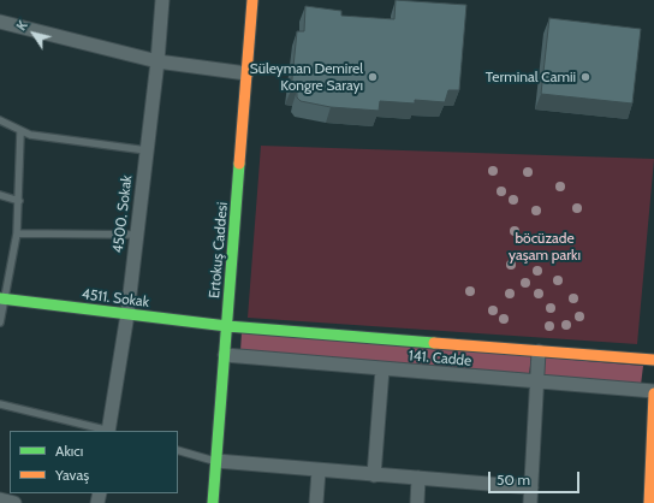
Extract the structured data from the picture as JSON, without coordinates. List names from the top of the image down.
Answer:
{
  "streets": {
    "street": [
      "4500. Sokak",
      "Ertokuş Caddesi",
      "4511. Sokak",
      "141. Cadde"
    ]
  },
  "crossings": [
    ["4500. Sokak", "4511. Sokak"],
    ["Ertokuş Caddesi", "4511. Sokak"],
    ["Ertokuş Caddesi", "141. Cadde"],
    ["4511. Sokak", "141. Cadde"]
  ],
  "parks": ["böcüzade yaşam parkı"],
  "places": ["Süleyman Demirel Kongre Sarayı", "Terminal Camii"],
  "legend": ["Akıcı", "Yavaş"],
  "scale_bar": "50 m",
  "north": "top left"
}
